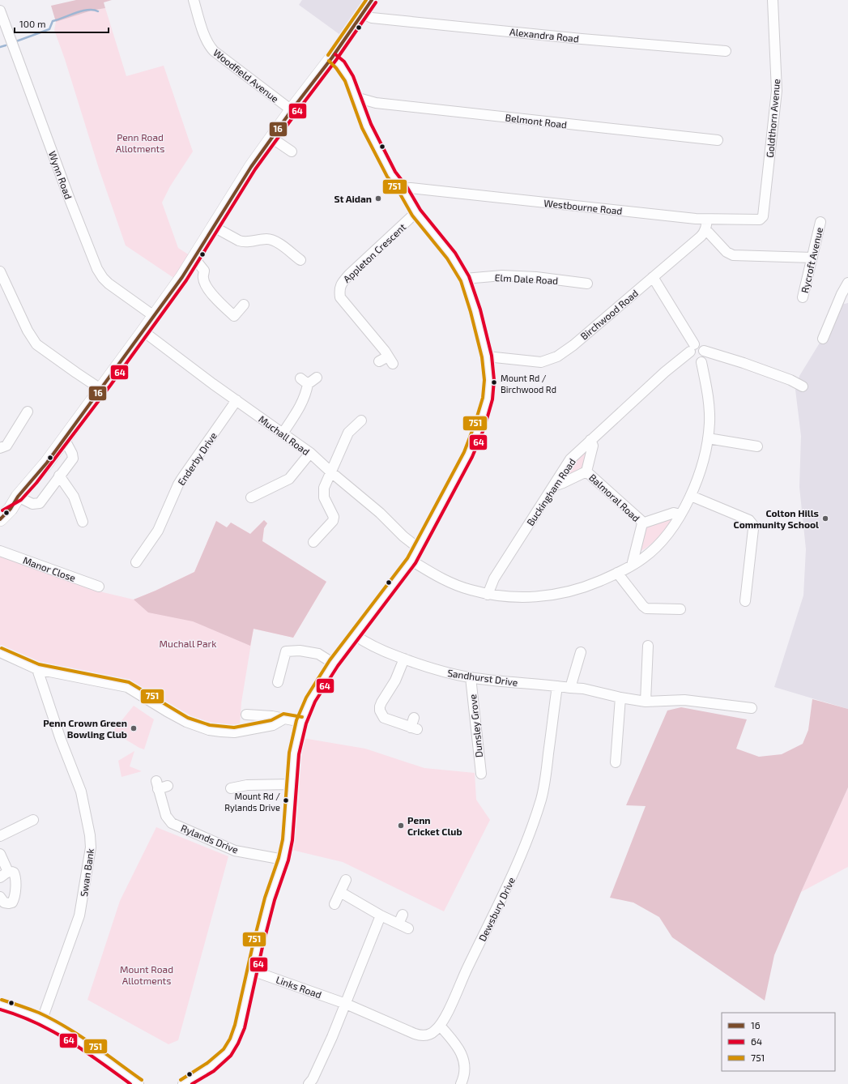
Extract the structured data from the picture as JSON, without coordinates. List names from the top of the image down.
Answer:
{
  "streets": {
    "street": [
      "Alexandra Road",
      "Woodfield Avenue",
      "Goldthorn Avenue",
      "Belmont Road",
      "Wynn Road",
      "Westbourne Road",
      "Appleton Crescent",
      "Rycroft Avenue",
      "Elm Dale Road",
      "Birchwood Road",
      "Muchall Road",
      "Enderby Drive",
      "Buckingham Road",
      "Balmoral Road",
      "Manor Close",
      "Sandhurst Drive",
      "Dunsley Grove",
      "Rylands Drive",
      "Swan Bank",
      "Dewsbury Drive",
      "Links Road"
    ]
  },
  "crossings": [
    ["Goldthorn Avenue", "Westbourne Road"],
    ["Muchall Road", "Enderby Drive"],
    ["Buckingham Road", "Balmoral Road"],
    ["Sandhurst Drive", "Dunsley Grove"],
    ["Sandhurst Drive", "Dewsbury Drive"],
    ["Dewsbury Drive", "Links Road"]
  ],
  "parks": ["Penn Road Allotments", "Muchall Park", "Mount Road Allotments"],
  "places": [
    "St Aidan",
    "Mount Rd / Birchwood Rd",
    "Colton Hills Community School",
    "Penn Crown Green Bowling Club",
    "Mount Rd / Rylands Drive",
    "Penn Cricket Club"
  ],
  "lines": ["transit line 16", "transit line 751", "transit line 64"],
  "legend": ["16", "64", "751"],
  "scale_bar": "100 m"
}
